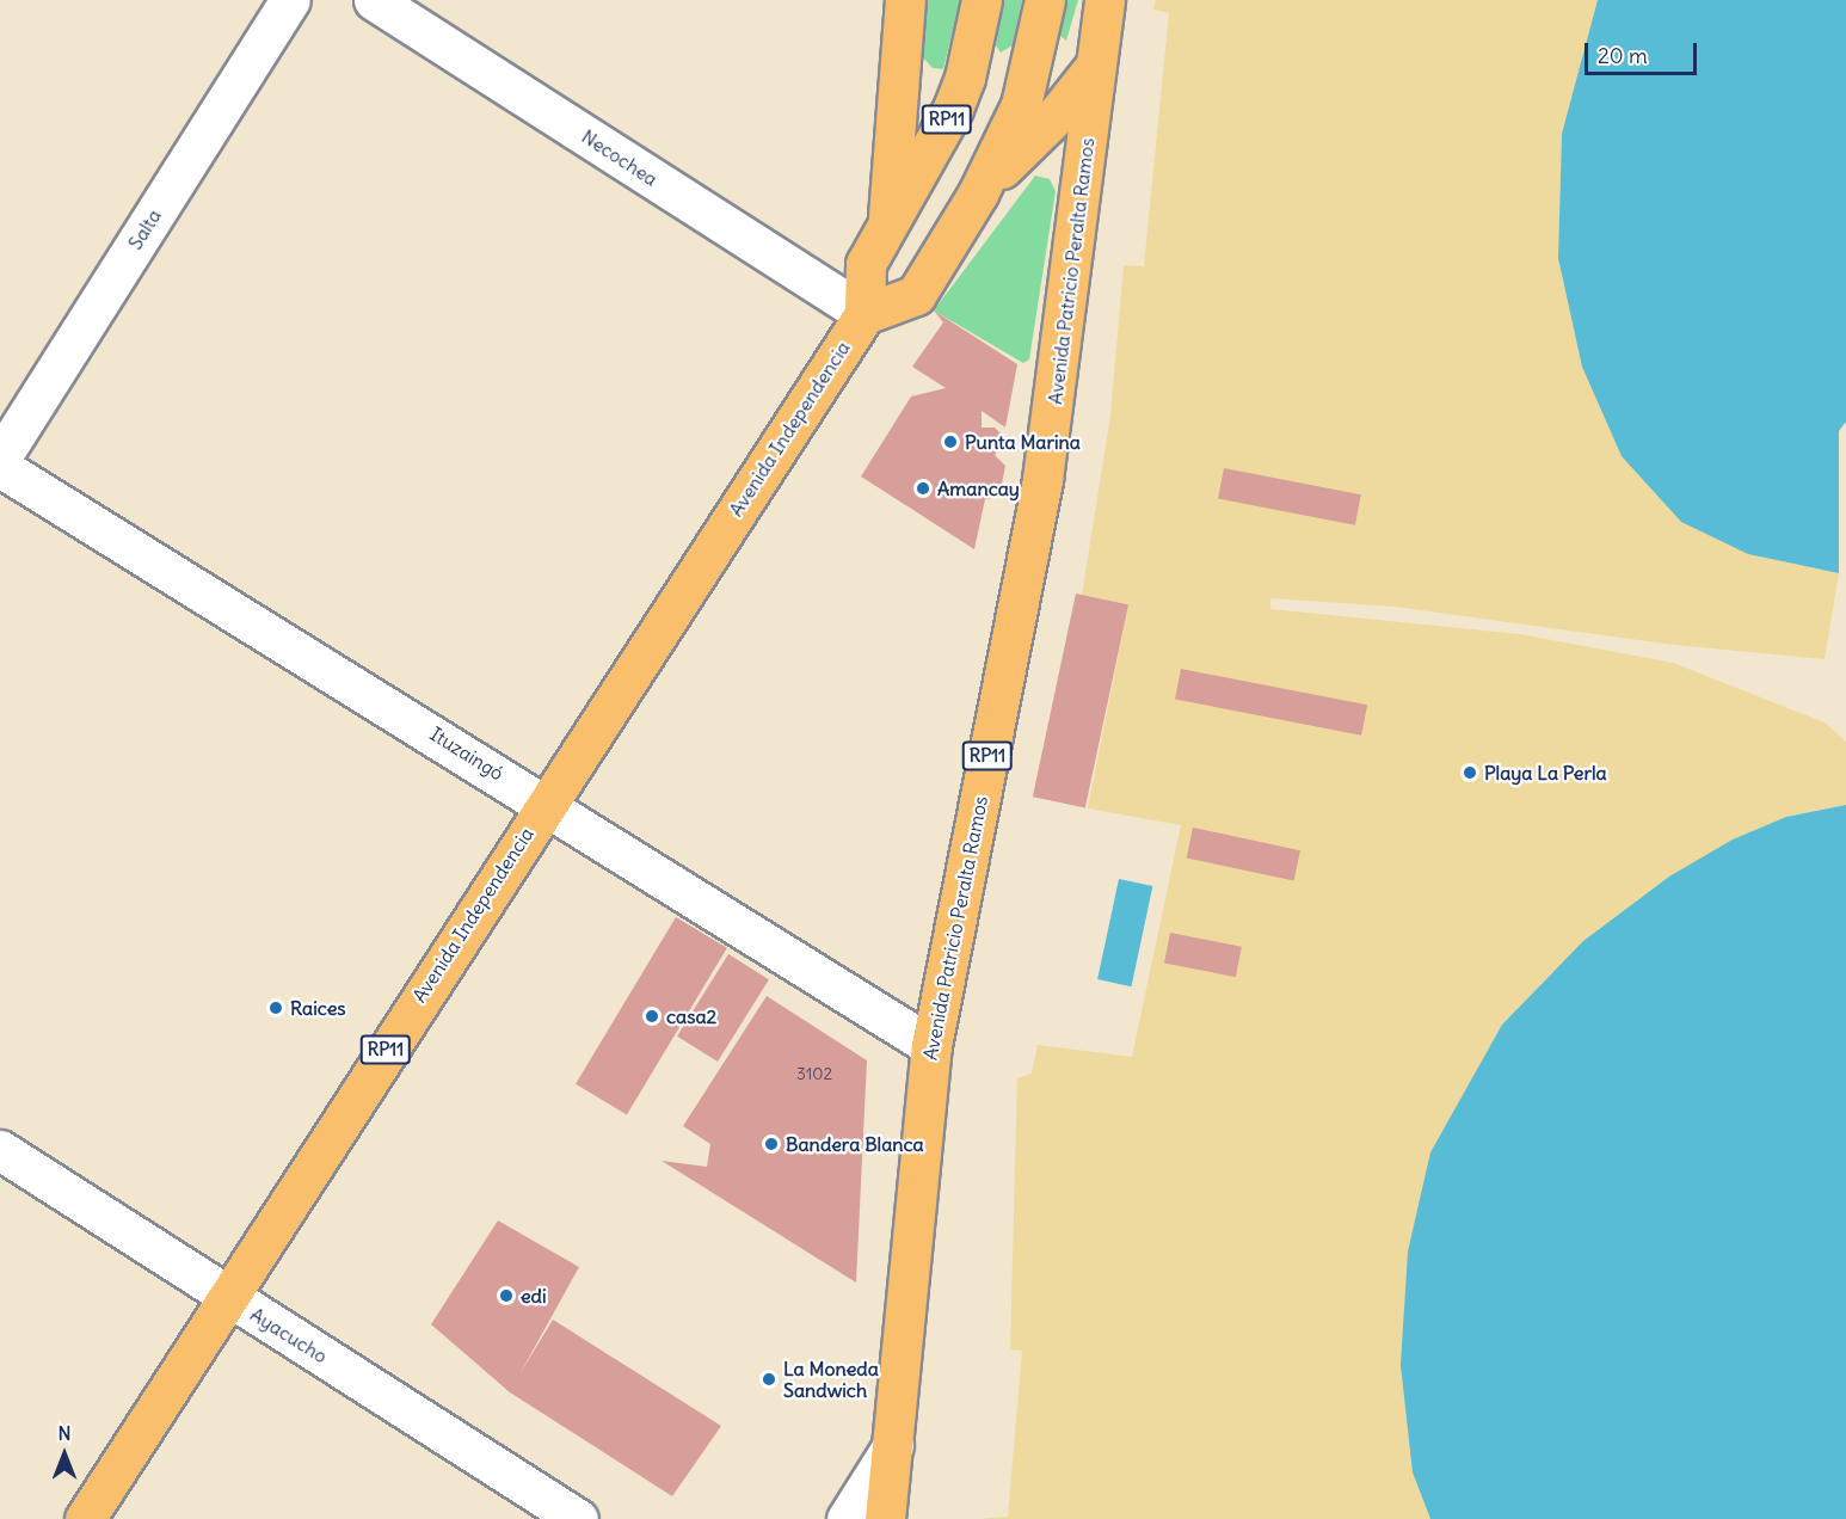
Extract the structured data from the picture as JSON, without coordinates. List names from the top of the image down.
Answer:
{
  "streets": {
    "main road": ["RP11", "Avenida Patricio Peralta Ramos", "Avenida Independencia"],
    "street": [
      "Necochea",
      "Salta",
      "Ituzaingó",
      "Ayacucho"
    ]
  },
  "crossings": [
    ["RP11", "Necochea"],
    ["RP11", "Avenida Independencia"],
    ["Necochea", "Avenida Independencia"],
    ["Avenida Patricio Peralta Ramos", "Ituzaingó"],
    ["Avenida Independencia", "Ituzaingó"],
    ["Avenida Independencia", "Ayacucho"]
  ],
  "places": [
    "Punta Marina",
    "Amancay",
    "Playa La Perla",
    "Raices",
    "casa2",
    "Bandera Blanca",
    "edi",
    "La Moneda Sandwich"
  ],
  "house_numbers": ["3102"],
  "scale_bar": "20 m",
  "north": "top"
}
